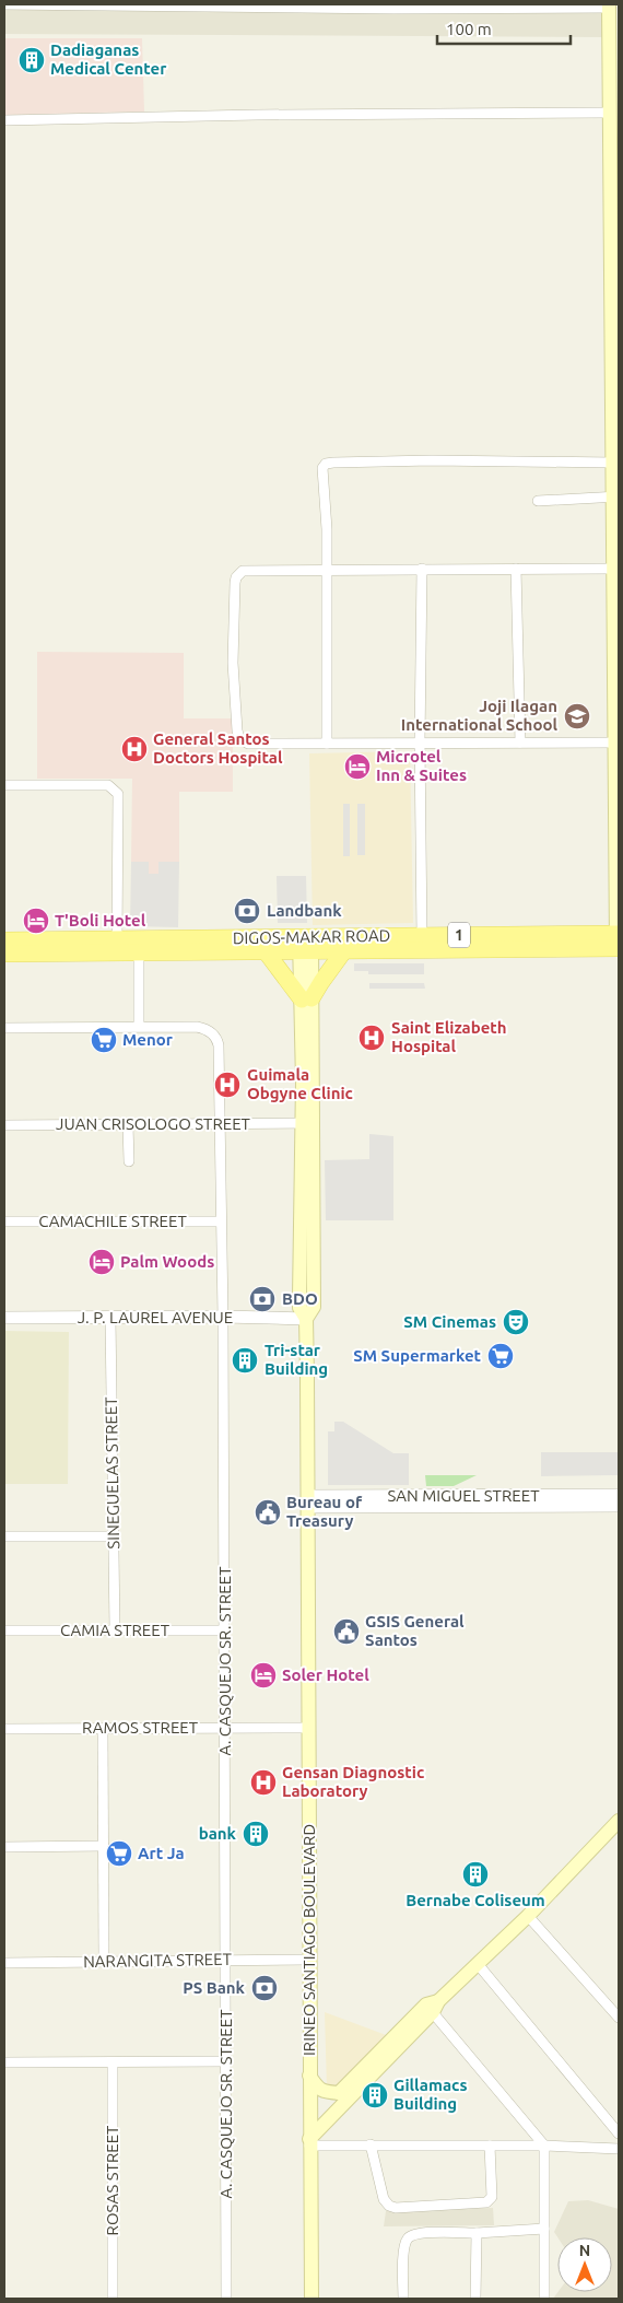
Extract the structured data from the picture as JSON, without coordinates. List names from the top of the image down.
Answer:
{
  "streets": {
    "main road": ["1", "DIGOS-MAKAR ROAD", "IRINEO SANTIAGO BOULEVARD"],
    "street": [
      "JUAN CRISOLOGO STREET",
      "CAMACHILE STREET",
      "J. P. LAUREL AVENUE",
      "SINEGUELAS STREET",
      "SAN MIGUEL STREET",
      "CAMIA STREET",
      "A. CASQUEJO SR. STREET",
      "RAMOS STREET",
      "NARANGITA STREET",
      "ROSAS STREET"
    ]
  },
  "crossings": [
    ["DIGOS-MAKAR ROAD", "IRINEO SANTIAGO BOULEVARD"],
    ["JUAN CRISOLOGO STREET", "A. CASQUEJO SR. STREET"],
    ["JUAN CRISOLOGO STREET", "IRINEO SANTIAGO BOULEVARD"],
    ["CAMACHILE STREET", "A. CASQUEJO SR. STREET"],
    ["J. P. LAUREL AVENUE", "SINEGUELAS STREET"],
    ["J. P. LAUREL AVENUE", "A. CASQUEJO SR. STREET"],
    ["J. P. LAUREL AVENUE", "IRINEO SANTIAGO BOULEVARD"],
    ["SINEGUELAS STREET", "CAMIA STREET"],
    ["SAN MIGUEL STREET", "IRINEO SANTIAGO BOULEVARD"],
    ["CAMIA STREET", "A. CASQUEJO SR. STREET"],
    ["A. CASQUEJO SR. STREET", "RAMOS STREET"],
    ["A. CASQUEJO SR. STREET", "NARANGITA STREET"],
    ["RAMOS STREET", "IRINEO SANTIAGO BOULEVARD"],
    ["IRINEO SANTIAGO BOULEVARD", "NARANGITA STREET"]
  ],
  "places": {
    "building": [
      "Dadiaganas Medical Center",
      "Tri-star Building",
      "bank",
      "Bernabe Coliseum",
      "Gillamacs Building"
    ],
    "school or university": ["Joji Ilagan International School"],
    "hospital": [
      "General Santos Doctors Hospital",
      "Saint Elizabeth Hospital",
      "Guimala Obgyne Clinic",
      "Gensan Diagnostic Laboratory"
    ],
    "hotel": [
      "Microtel Inn & Suites",
      "T'Boli Hotel",
      "Palm Woods",
      "Soler Hotel"
    ],
    "bank": ["Landbank", "BDO", "PS Bank"],
    "supermarket": ["Menor", "SM Supermarket", "Art Ja"],
    "theatre": ["SM Cinemas"],
    "public building": ["Bureau of Treasury", "GSIS General Santos"]
  },
  "scale_bar": "100 m",
  "north": "top"
}
